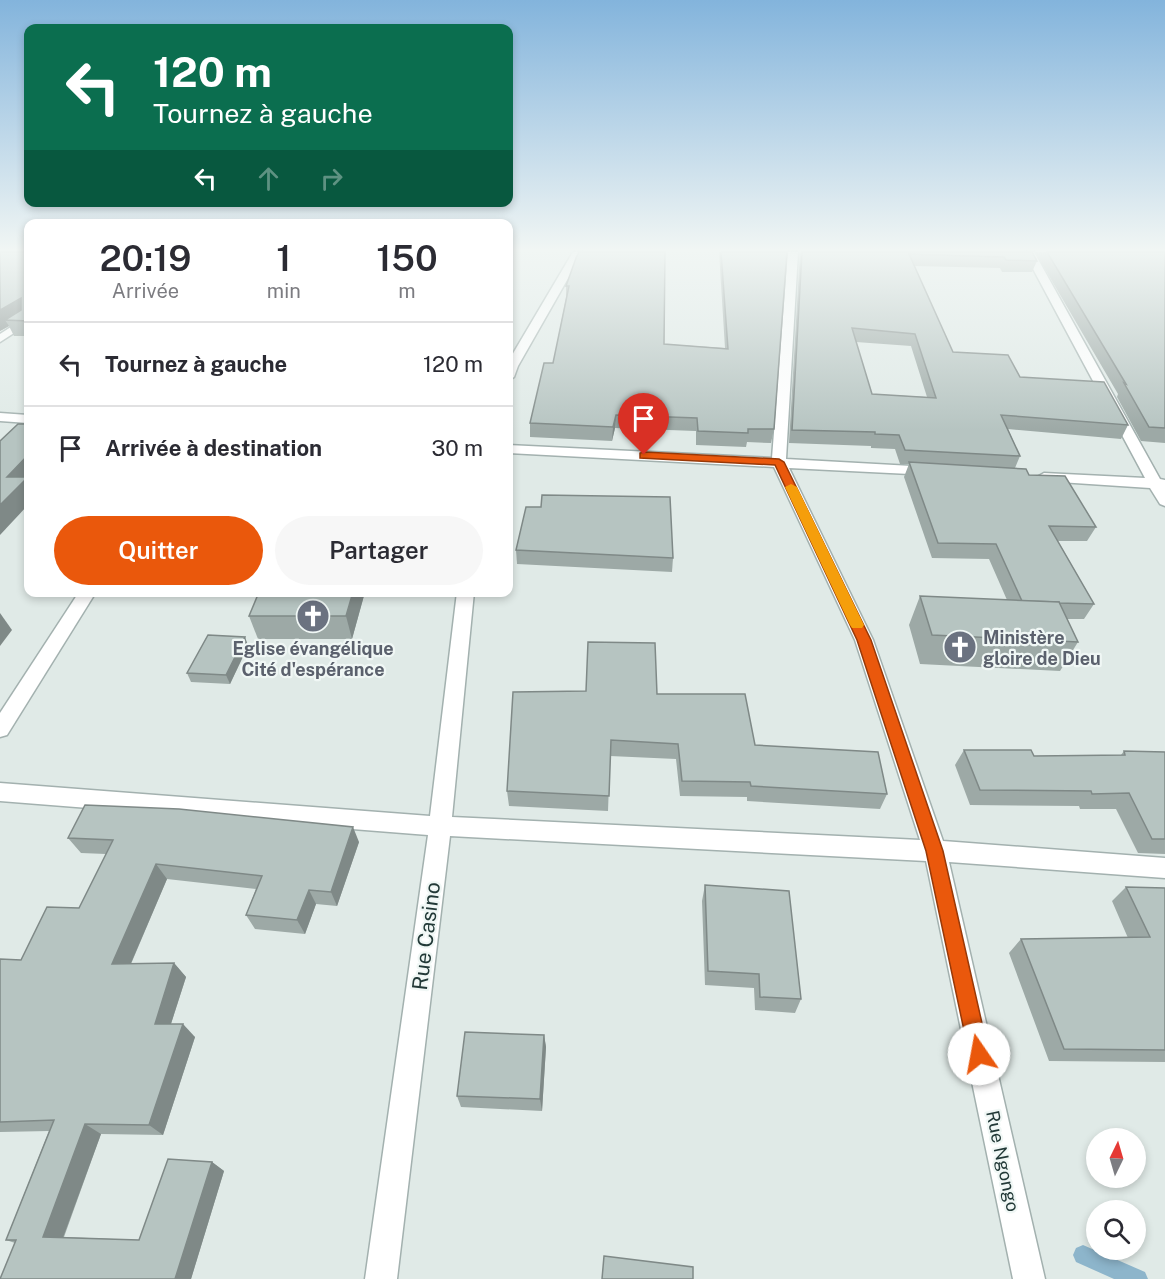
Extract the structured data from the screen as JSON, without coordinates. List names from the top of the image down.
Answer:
{
  "streets": {
    "street": ["Rue Casino", "Rue Ngongo"]
  },
  "places": {
    "church": ["Eglise évangélique Cité d'espérance", "Ministère gloire de Dieu"]
  },
  "north": "top",
  "page": {
    "turn": ["120 m", "Tournez à gauche"],
    "eta": [
      "20:19",
      "Arrivée",
      "1",
      "min",
      "150",
      "m"
    ],
    "list": [
      {
        "name": "Tournez à gauche",
        "value": "120 m"
      },
      {
        "name": "Arrivée à destination",
        "value": "30 m"
      }
    ],
    "buttons": ["Quitter", "Partager"]
  }
}
